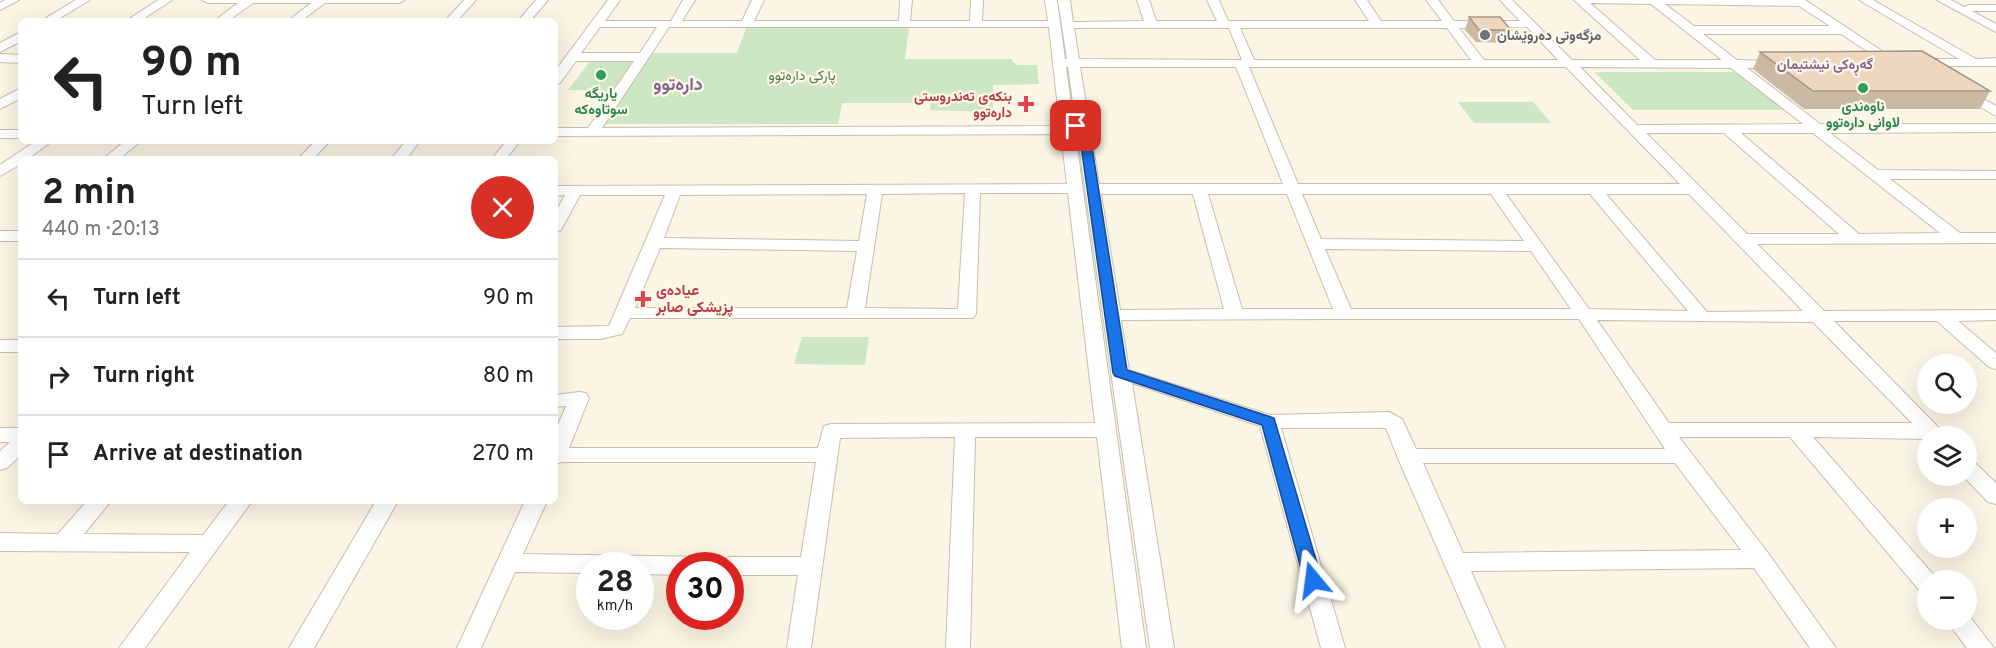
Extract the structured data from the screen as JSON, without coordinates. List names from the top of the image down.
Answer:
{
  "districts": ["گەڕەکی نیشتیمان", "دارەتوو"],
  "parks": ["پارکی دارەتوو"],
  "places": {
    "other": ["مزگەوتی دەروێشان", "یاریگە سوتاوەکە", "ناوەندی لاوانی دارەتوو"],
    "health": ["بنکەی تەندروستی دارەتوو", "عیادەی پزیشکی صابر"]
  },
  "page": {
    "turn": ["90 m", "Turn left"],
    "heading": ["2 min", "440 m · 20:13"],
    "list": [
      {
        "name": "Turn left",
        "value": "90 m"
      },
      {
        "name": "Turn right",
        "value": "80 m"
      },
      {
        "name": "Arrive at destination",
        "value": "270 m"
      }
    ],
    "map_buttons": ["+", "−"],
    "speed": "28 km/h",
    "limit": "30"
  }
}
